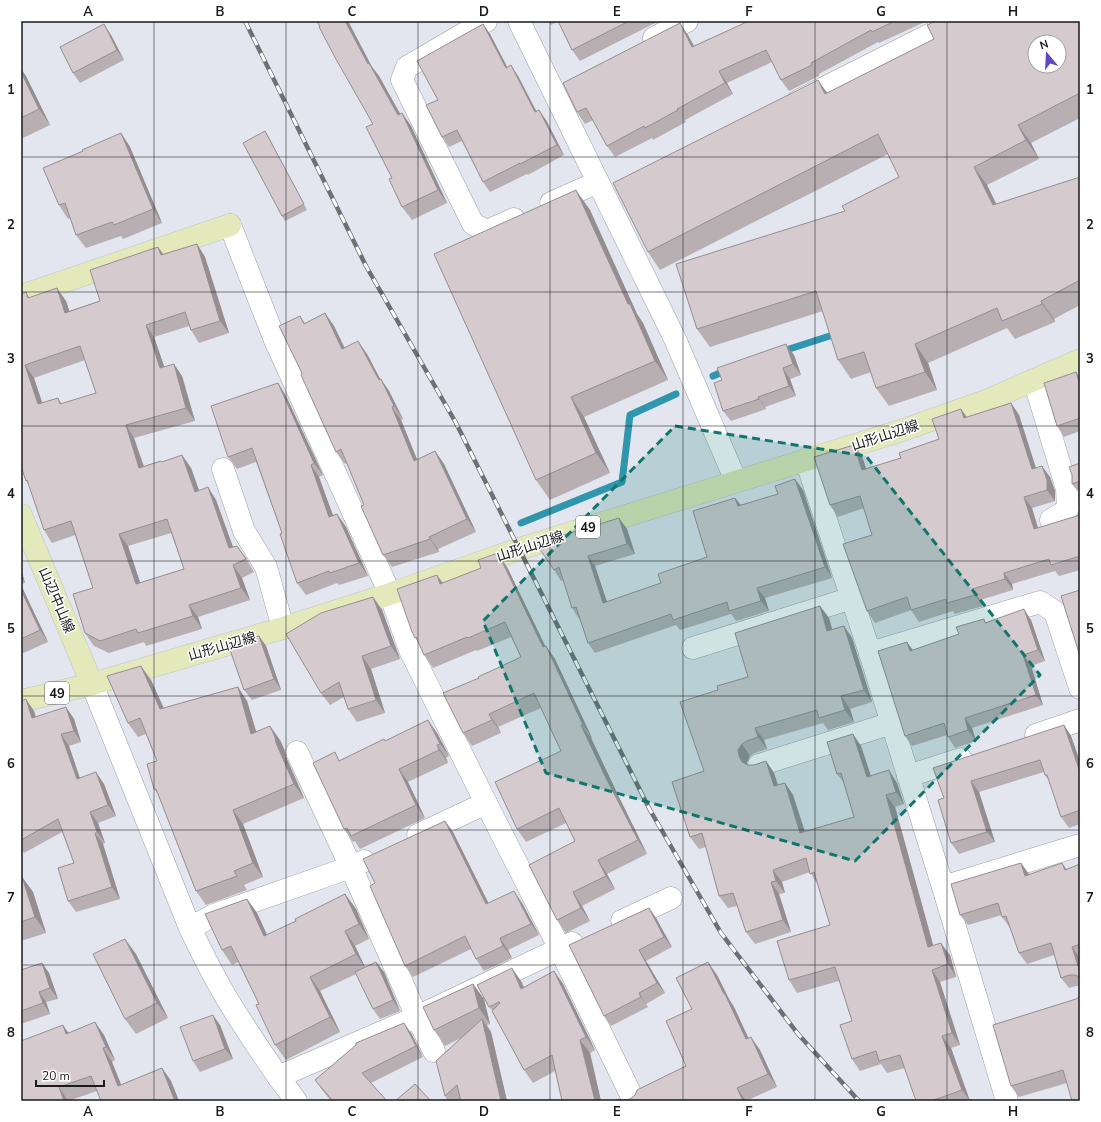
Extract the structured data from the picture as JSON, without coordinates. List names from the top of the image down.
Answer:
{
  "streets": {
    "main road": ["山形山辺線", "49", "山辺中山線"]
  },
  "crossings": [
    ["山形山辺線", "山辺中山線"]
  ],
  "scale_bar": "20 m",
  "north": "top",
  "grid": {
    "columns": [
      "A",
      "B",
      "C",
      "D",
      "E",
      "F",
      "G",
      "H"
    ],
    "rows": [
      "1",
      "2",
      "3",
      "4",
      "5",
      "6",
      "7",
      "8"
    ]
  }
}
